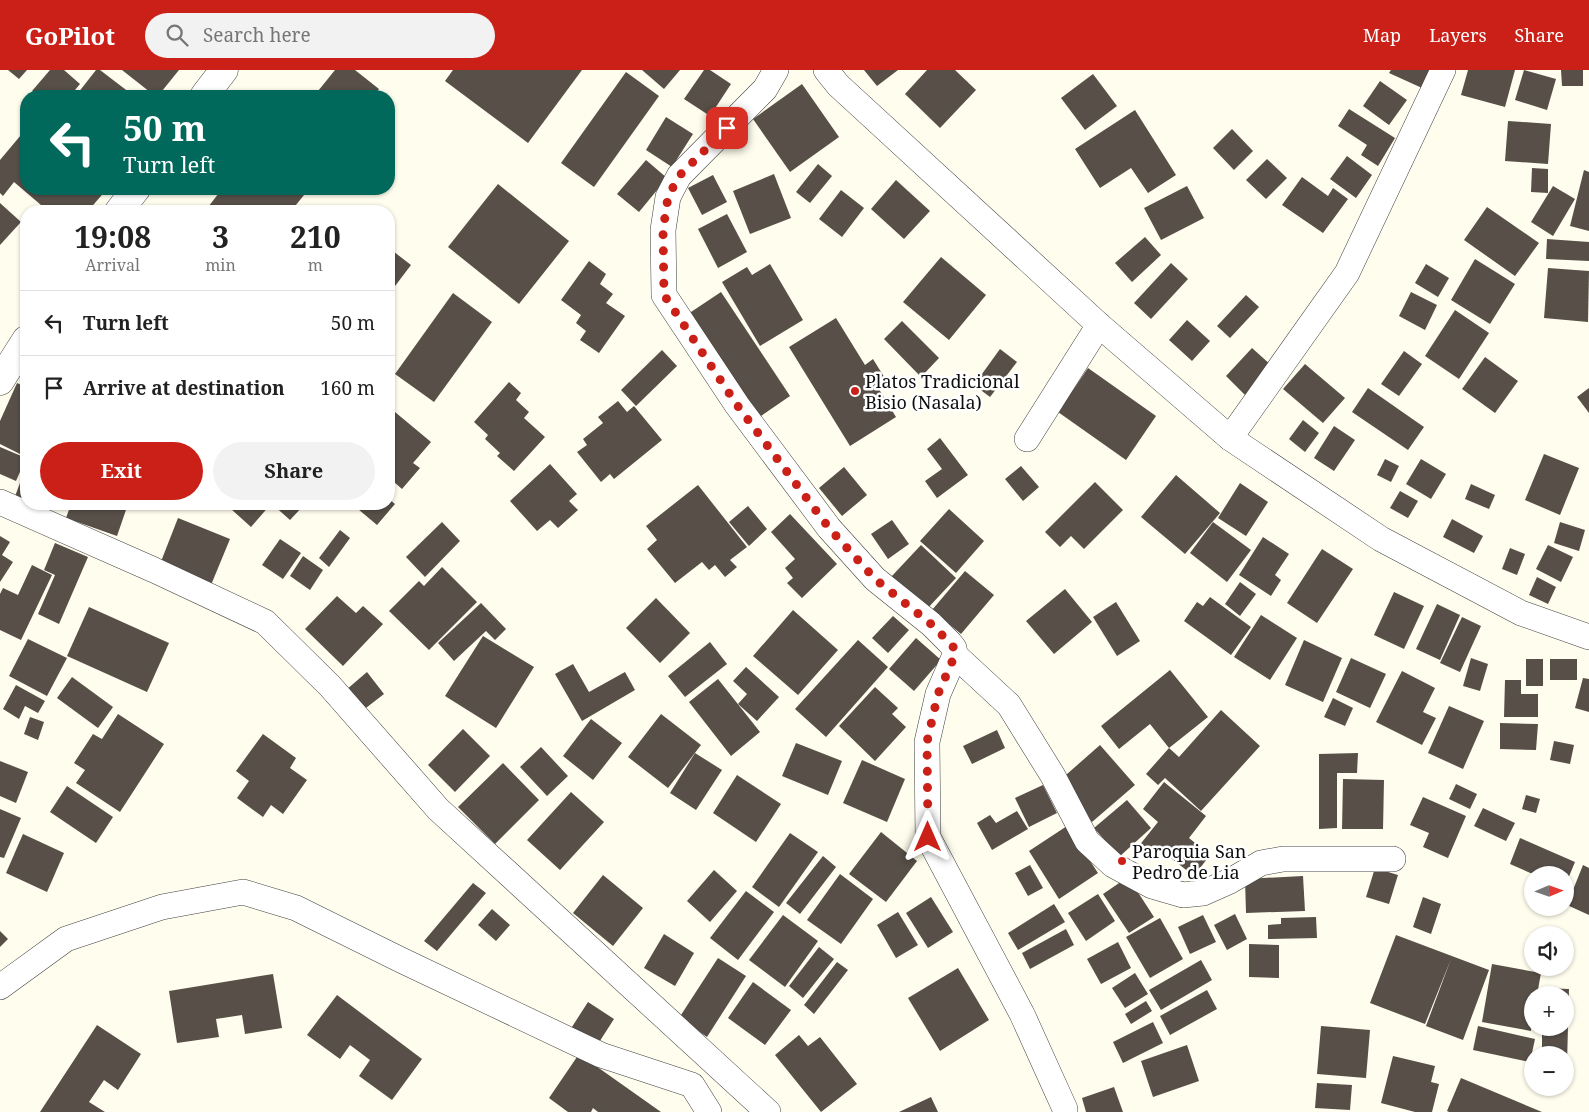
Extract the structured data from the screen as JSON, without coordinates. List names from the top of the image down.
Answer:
{
  "places": ["Platos Tradicional Bisio (Nasala)", "Paroquia San Pedro de Lia"],
  "north": "right",
  "page": {
    "header": "GoPilot",
    "search": "Search here",
    "nav": ["Map", "Layers", "Share"],
    "turn": ["50 m", "Turn left"],
    "eta": [
      "19:08",
      "Arrival",
      "3",
      "min",
      "210",
      "m"
    ],
    "list": [
      {
        "name": "Turn left",
        "value": "50 m"
      },
      {
        "name": "Arrive at destination",
        "value": "160 m"
      }
    ],
    "buttons": ["Exit", "Share"],
    "map_buttons": ["+", "−"]
  }
}
